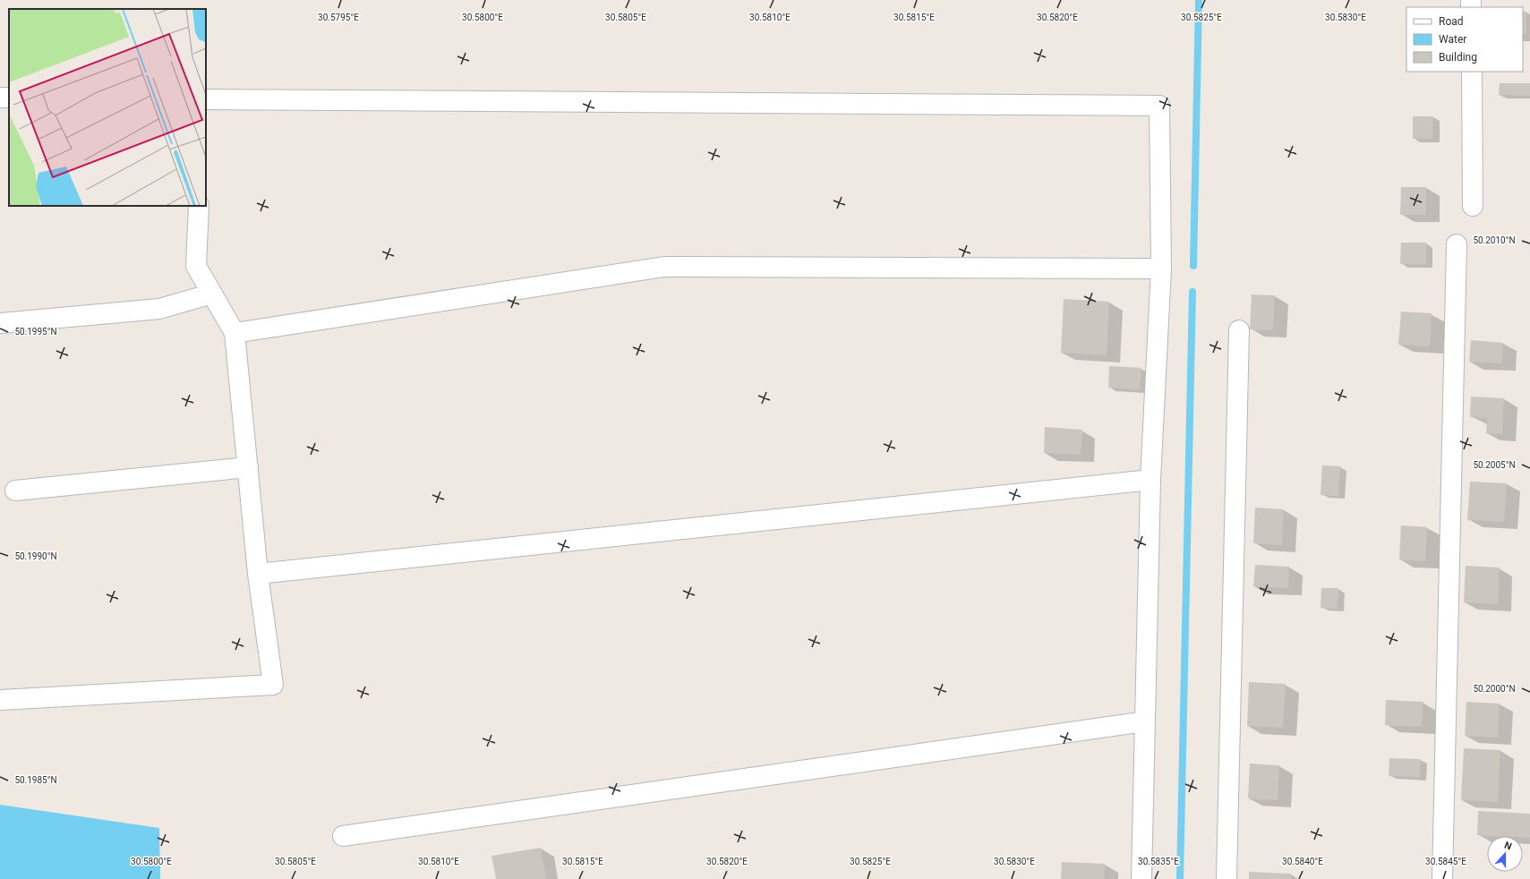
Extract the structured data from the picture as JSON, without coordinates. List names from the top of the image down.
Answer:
{
  "legend": ["Road", "Water", "Building"],
  "north": "top",
  "coordinates": [
    "30.5800°E",
    "30.5805°E",
    "30.5810°E",
    "30.5820°E",
    "30.5830°E",
    "30.5795°E",
    "30.5815°E",
    "30.5825°E",
    "50.2010°N",
    "50.1995°N",
    "50.2005°N",
    "50.1990°N",
    "50.2000°N",
    "50.1985°N",
    "30.5835°E",
    "30.5840°E",
    "30.5845°E"
  ]
}
